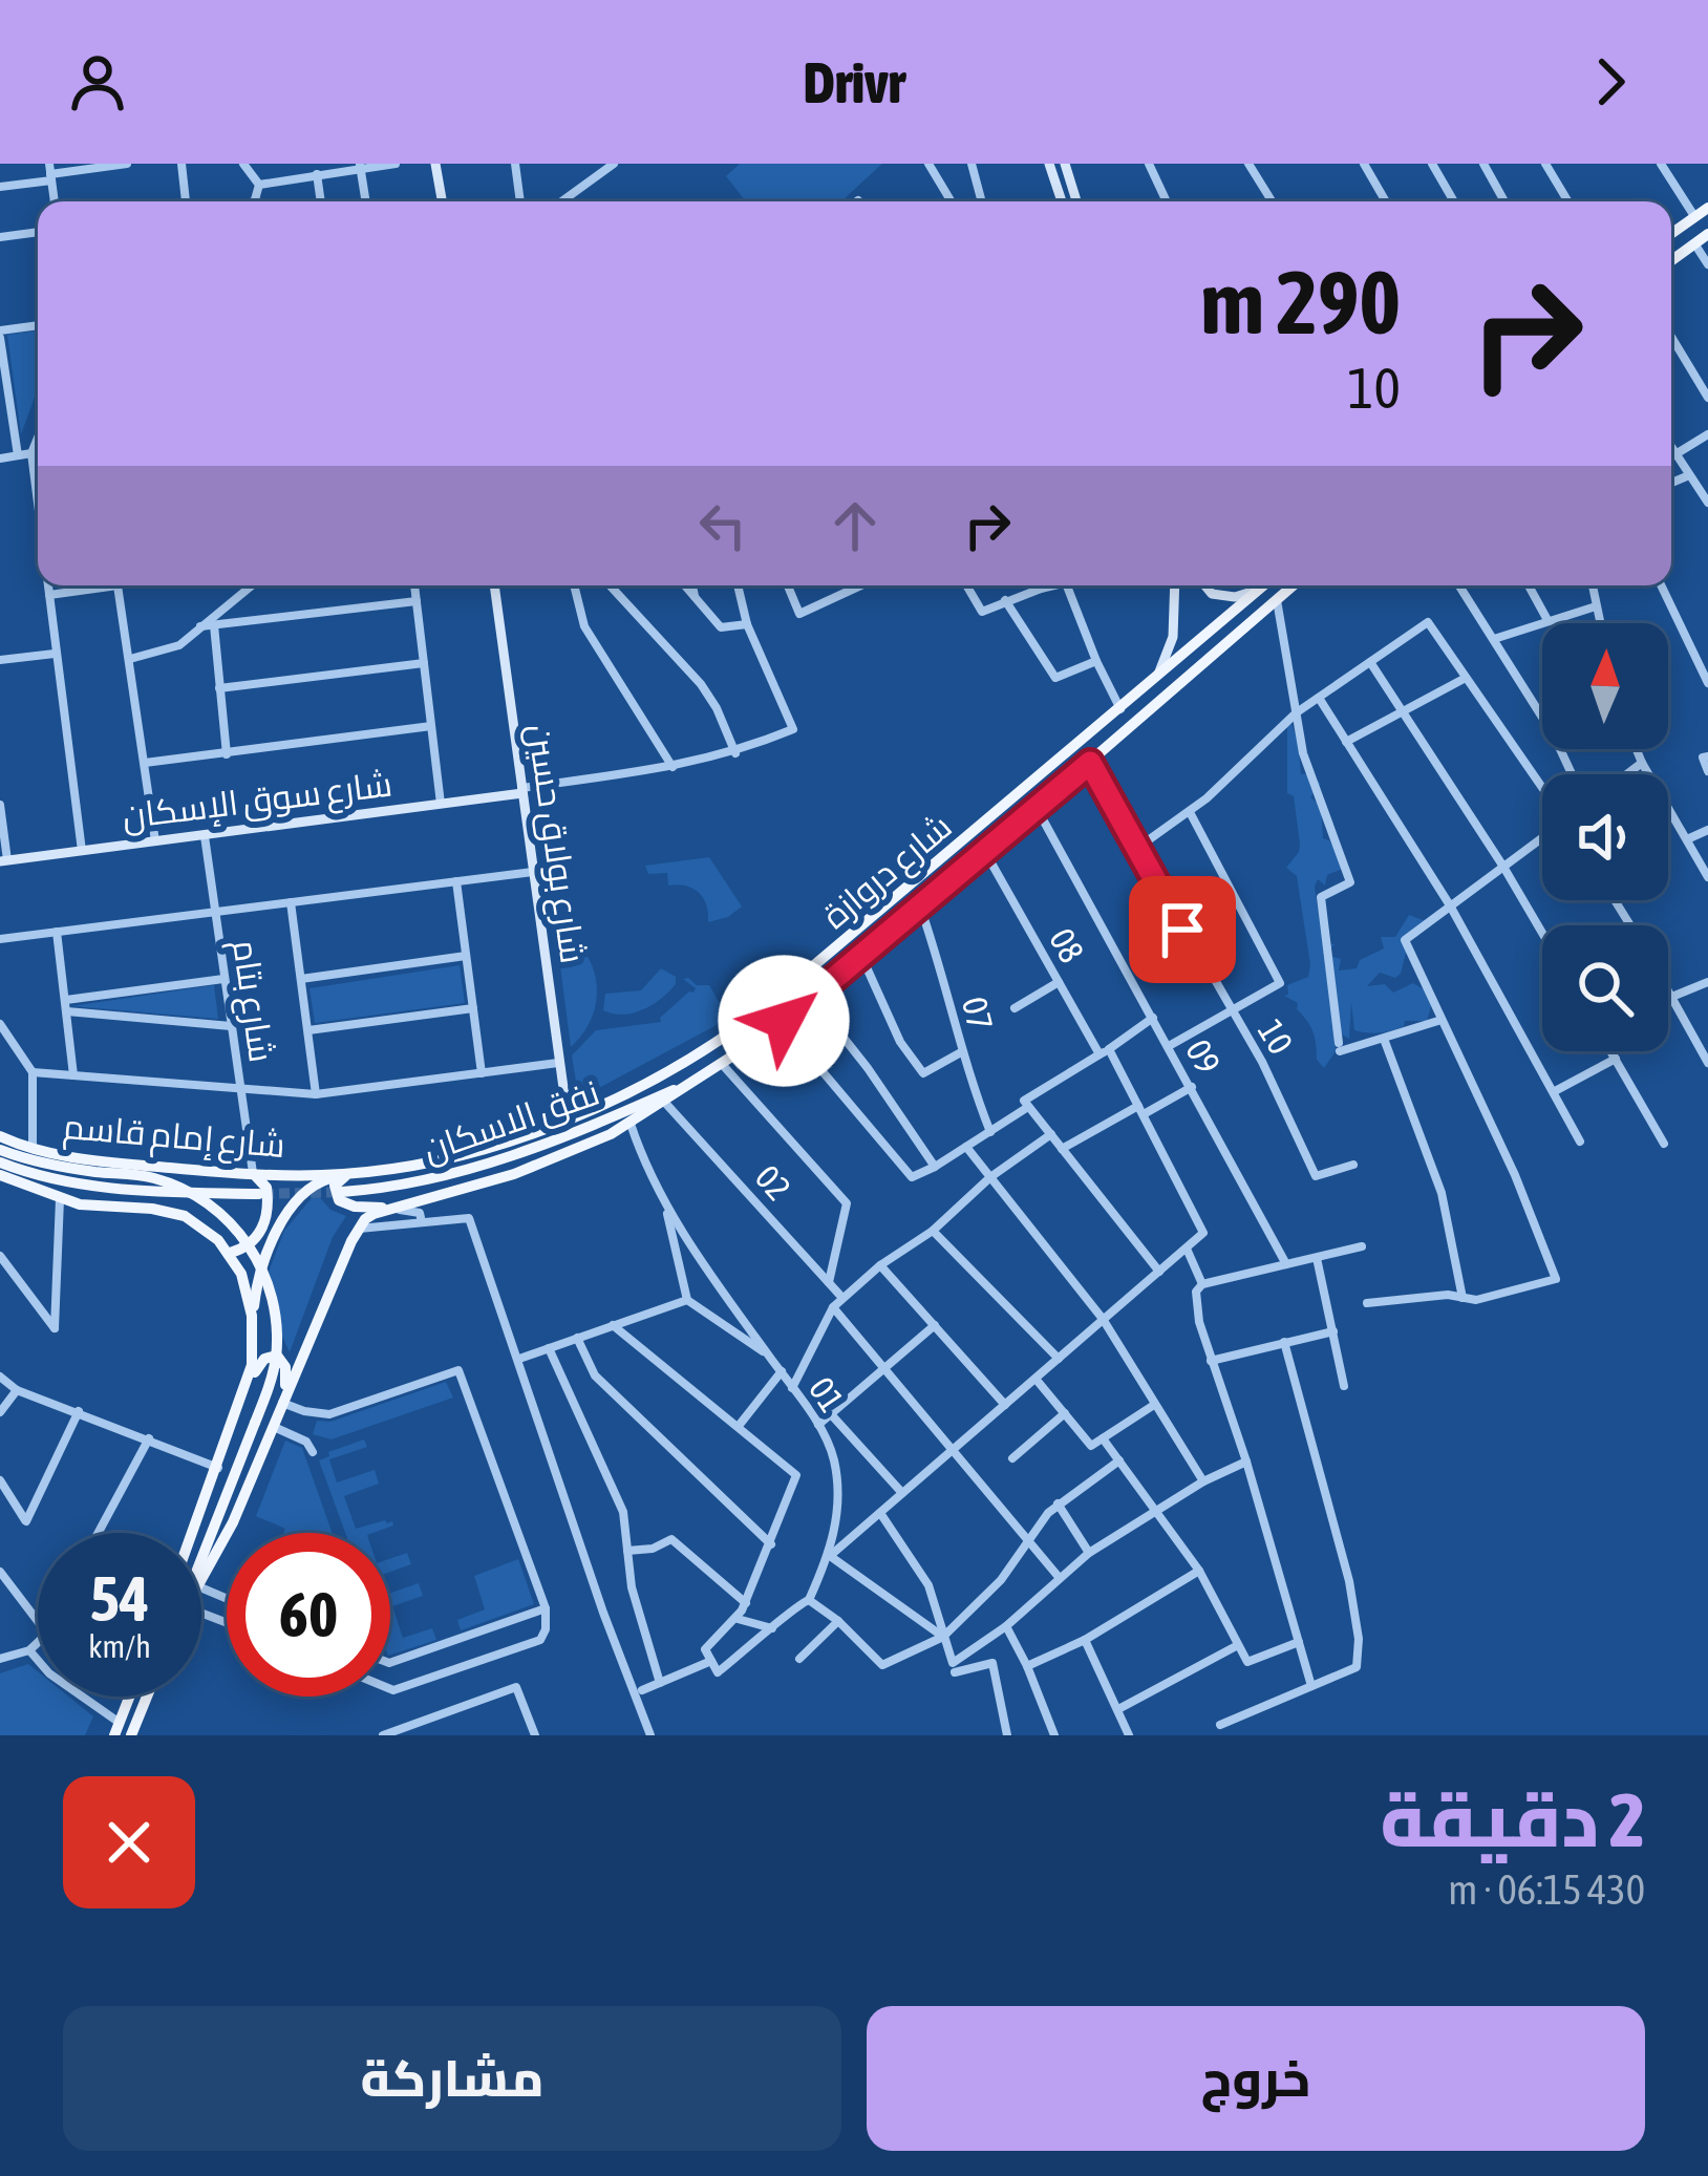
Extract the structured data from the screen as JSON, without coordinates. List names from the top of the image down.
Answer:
{
  "streets": {
    "main road": ["شارع دروازة", "نفق الاسكان", "شارع إمام قاسم"],
    "street": [
      "شارع سوق الإسكان",
      "شارع بولاق حسين",
      "08",
      "شارع بتام",
      "07",
      "10",
      "09",
      "02",
      "01"
    ]
  },
  "crossings": [
    ["شارع سوق الإسكان", "شارع بولاق حسين"],
    ["شارع سوق الإسكان", "شارع بتام"],
    ["شارع بولاق حسين", "شارع دروازة"],
    ["شارع دروازة", "08"],
    ["شارع دروازة", "07"],
    ["شارع دروازة", "10"],
    ["شارع دروازة", "09"],
    ["شارع دروازة", "نفق الاسكان"],
    ["شارع دروازة", "شارع إمام قاسم"],
    ["شارع بتام", "شارع إمام قاسم"]
  ],
  "north": "top",
  "page": {
    "header": "Drivr",
    "turn": ["290 m", "10"],
    "speed": "54 km/h",
    "limit": "60",
    "heading": ["2 دقيقة", "430 m · 06:15"],
    "buttons": ["خروج", "مشاركة"]
  }
}
